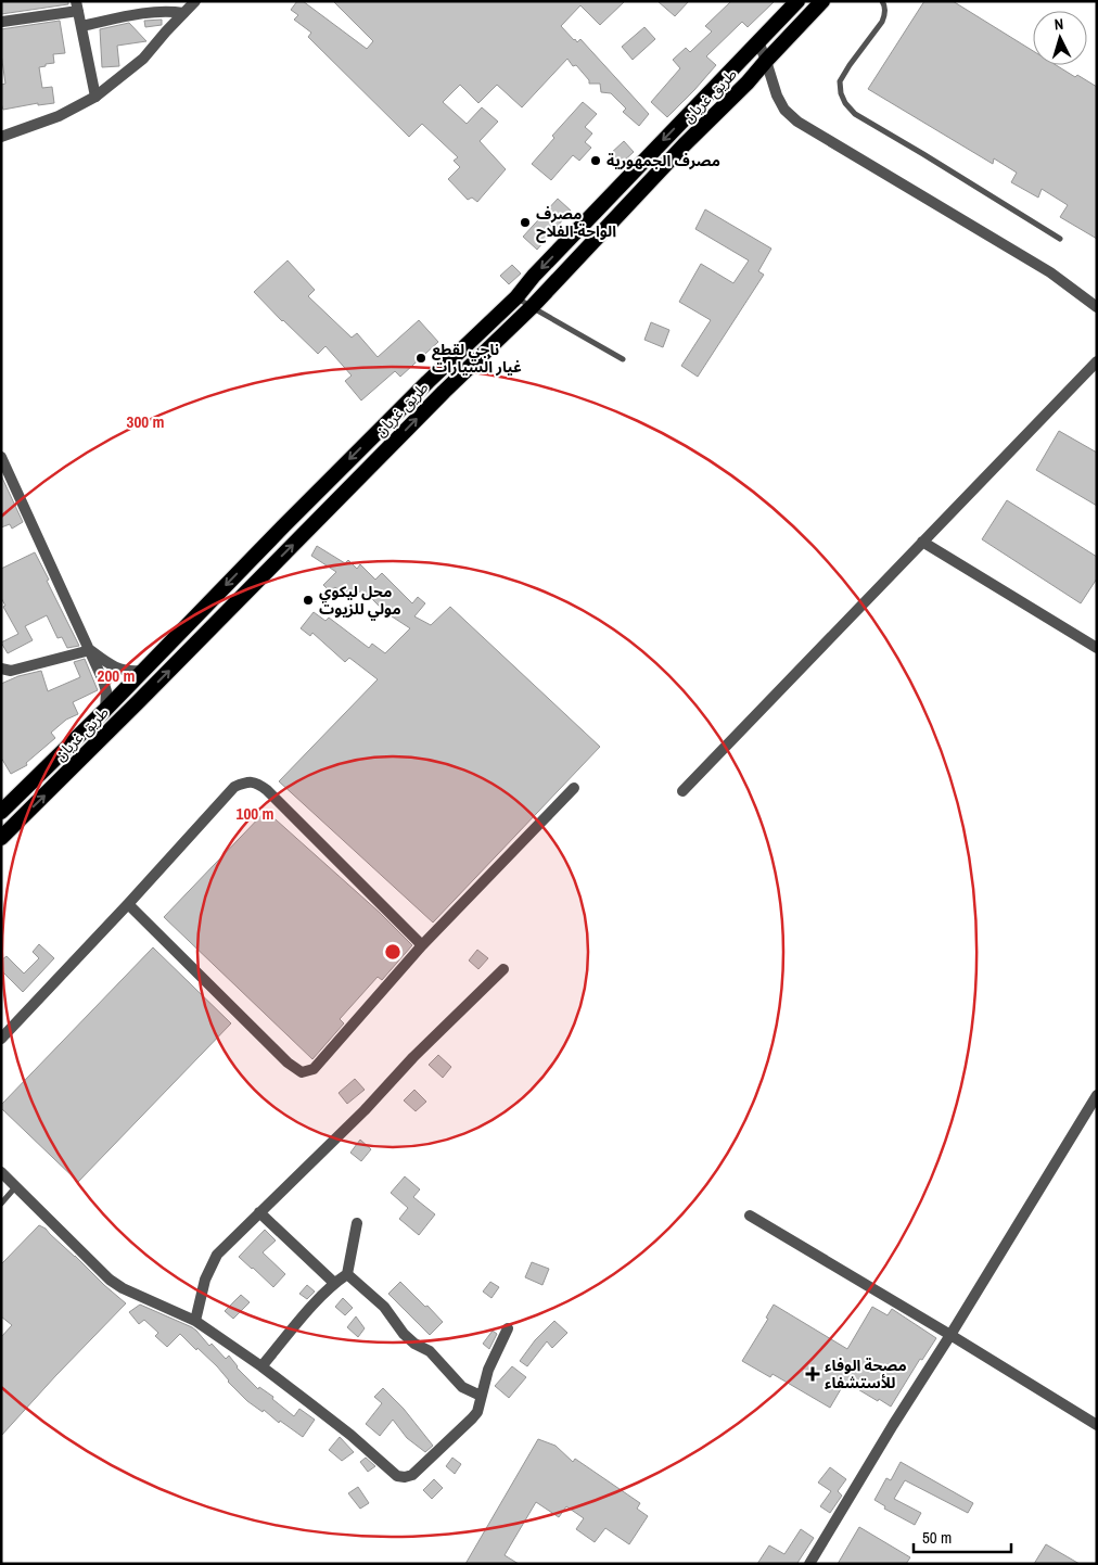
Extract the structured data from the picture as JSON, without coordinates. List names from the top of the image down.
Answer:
{
  "streets": {
    "highway": ["طريق غريان"]
  },
  "places": {
    "other": [
      "مصرف الجمهورية",
      "مصرف الواحة-الفلاح",
      "ناجي لقطع غيار السيارات",
      "محل ليكوي مولي للزيوت"
    ],
    "health": ["مصحة الوفاء للأستشفاء"]
  },
  "scale_bar": "50 m",
  "north": "top",
  "rings": ["300 m", "200 m", "100 m"]
}
